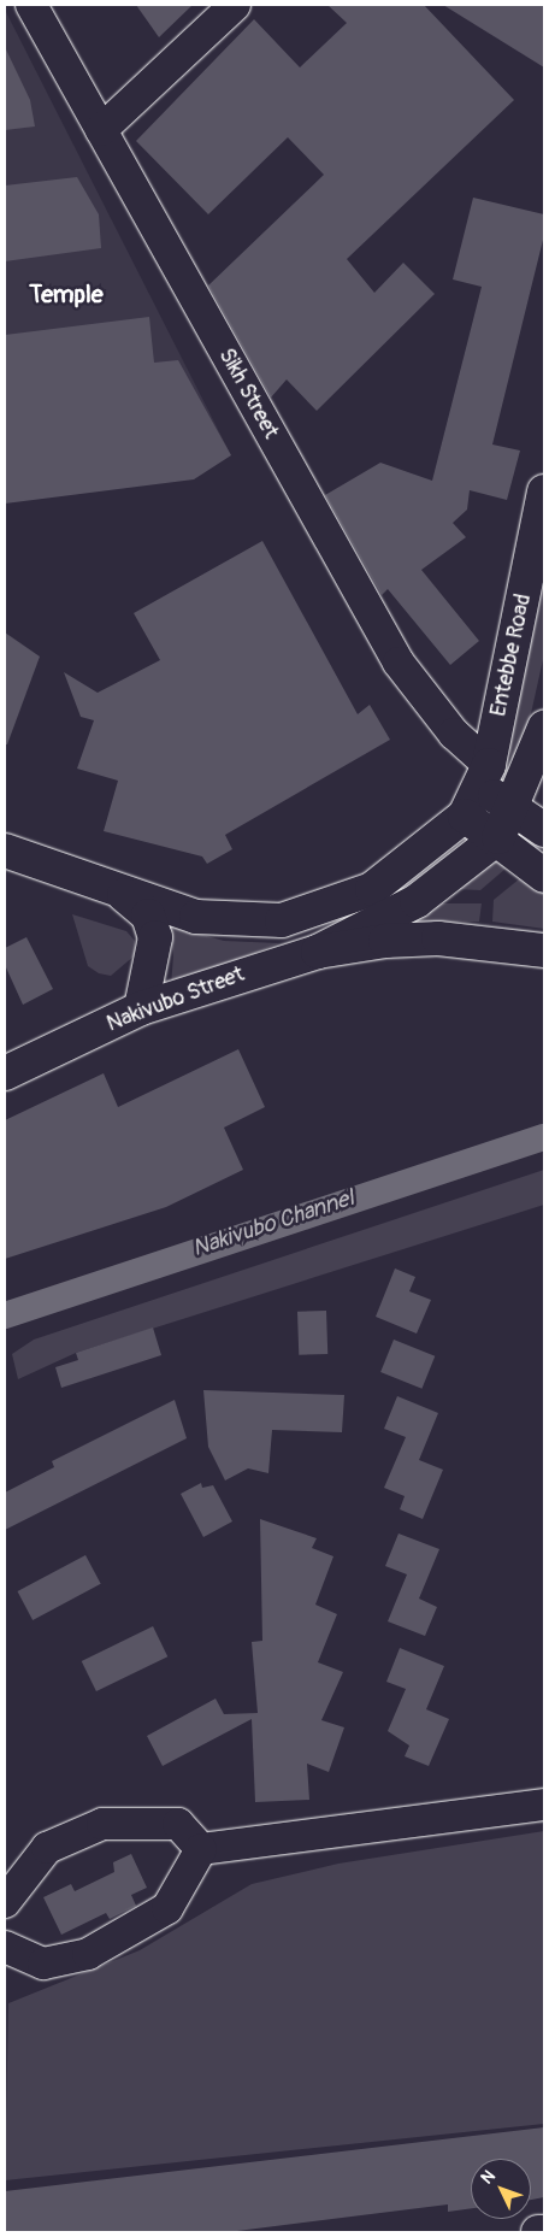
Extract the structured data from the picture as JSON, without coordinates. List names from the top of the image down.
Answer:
{
  "streets": {
    "main road": ["Entebbe Road", "Nakivubo Street"],
    "street": ["Sikh Street"]
  },
  "crossings": [
    ["Sikh Street", "Entebbe Road"]
  ],
  "districts": ["Temple"],
  "water": ["Nakivubo Channel"],
  "north": "top left"
}
